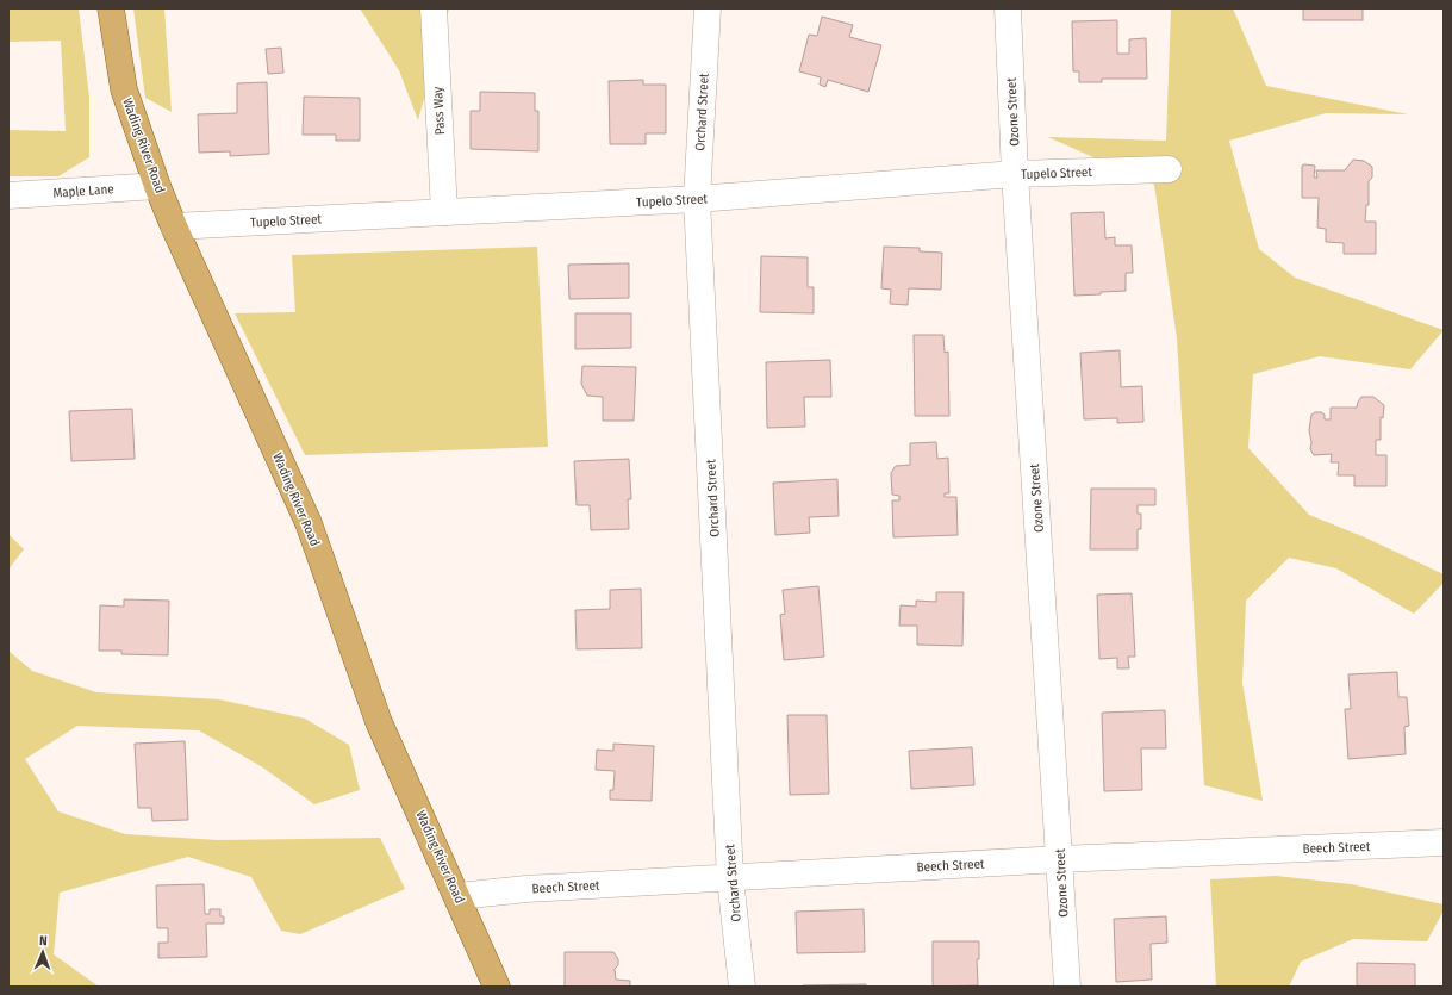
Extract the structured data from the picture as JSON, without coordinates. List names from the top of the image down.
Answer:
{
  "streets": {
    "main road": ["Wading River Road"],
    "street": [
      "Pass Way",
      "Orchard Street",
      "Ozone Street",
      "Tupelo Street",
      "Maple Lane",
      "Beech Street"
    ]
  },
  "crossings": [
    ["Pass Way", "Tupelo Street"],
    ["Orchard Street", "Tupelo Street"],
    ["Orchard Street", "Beech Street"],
    ["Ozone Street", "Tupelo Street"],
    ["Ozone Street", "Beech Street"],
    ["Wading River Road", "Tupelo Street"],
    ["Wading River Road", "Maple Lane"],
    ["Wading River Road", "Beech Street"]
  ],
  "north": "top"
}
